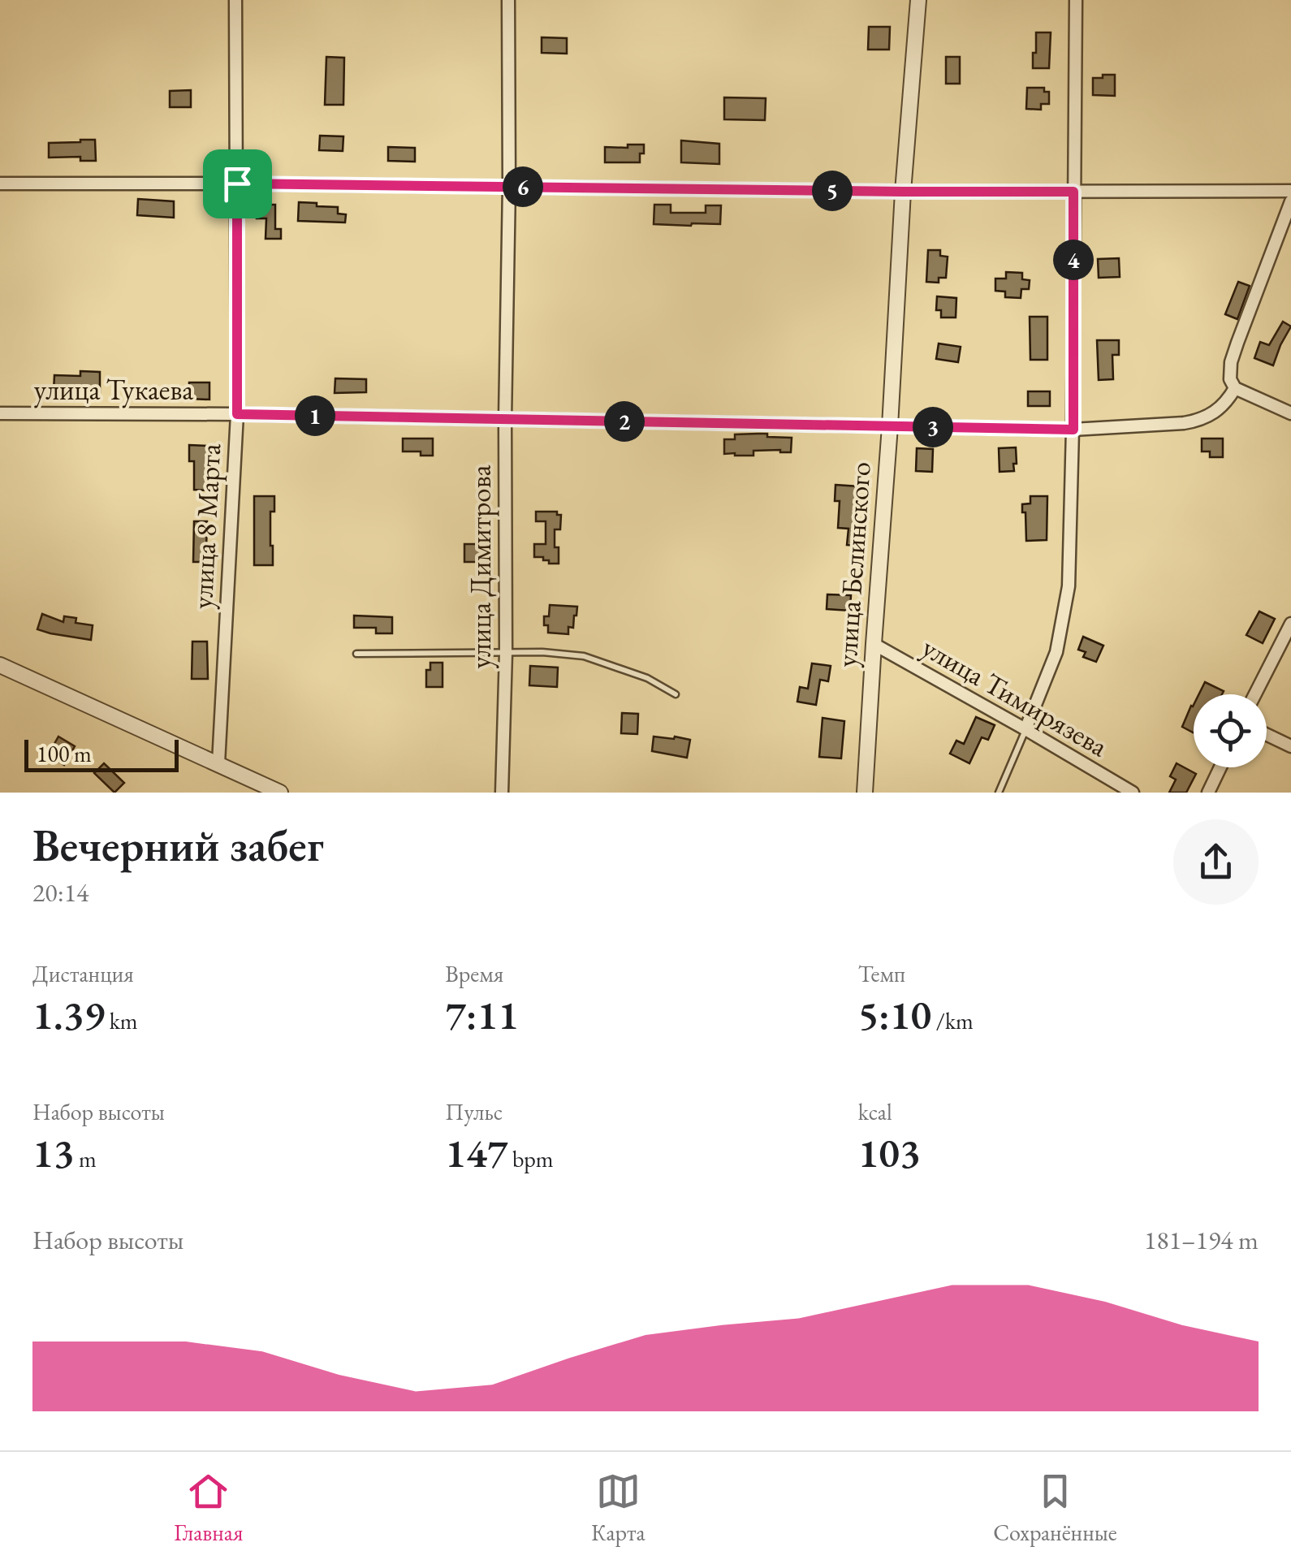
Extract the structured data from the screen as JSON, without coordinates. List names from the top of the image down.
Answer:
{
  "streets": {
    "street": [
      "улица Тукаева",
      "улица 8 Марта",
      "улица Белинского",
      "улица Димитрова",
      "улица Тимирязева"
    ]
  },
  "crossings": [
    ["улица Тукаева", "улица 8 Марта"],
    ["улица Тукаева", "улица Белинского"],
    ["улица Тукаева", "улица Димитрова"],
    ["улица Белинского", "улица Тимирязева"]
  ],
  "scale_bar": "100 m",
  "page": {
    "pins": [
      "6",
      "5",
      "4",
      "1",
      "2",
      "3"
    ],
    "scale": "100 m",
    "heading": ["Вечерний забег", "20:14"],
    "stats": [
      ["Дистанция", "1.39 km"],
      ["Время", "7:11"],
      ["Темп", "5:10 /km"],
      ["Набор высоты", "13 m"],
      ["Пульс", "147 bpm"],
      ["kcal", "103"]
    ],
    "chart": ["Набор высоты", "181–194 m"],
    "tabs": ["Главная", "Карта", "Сохранённые"]
  }
}
